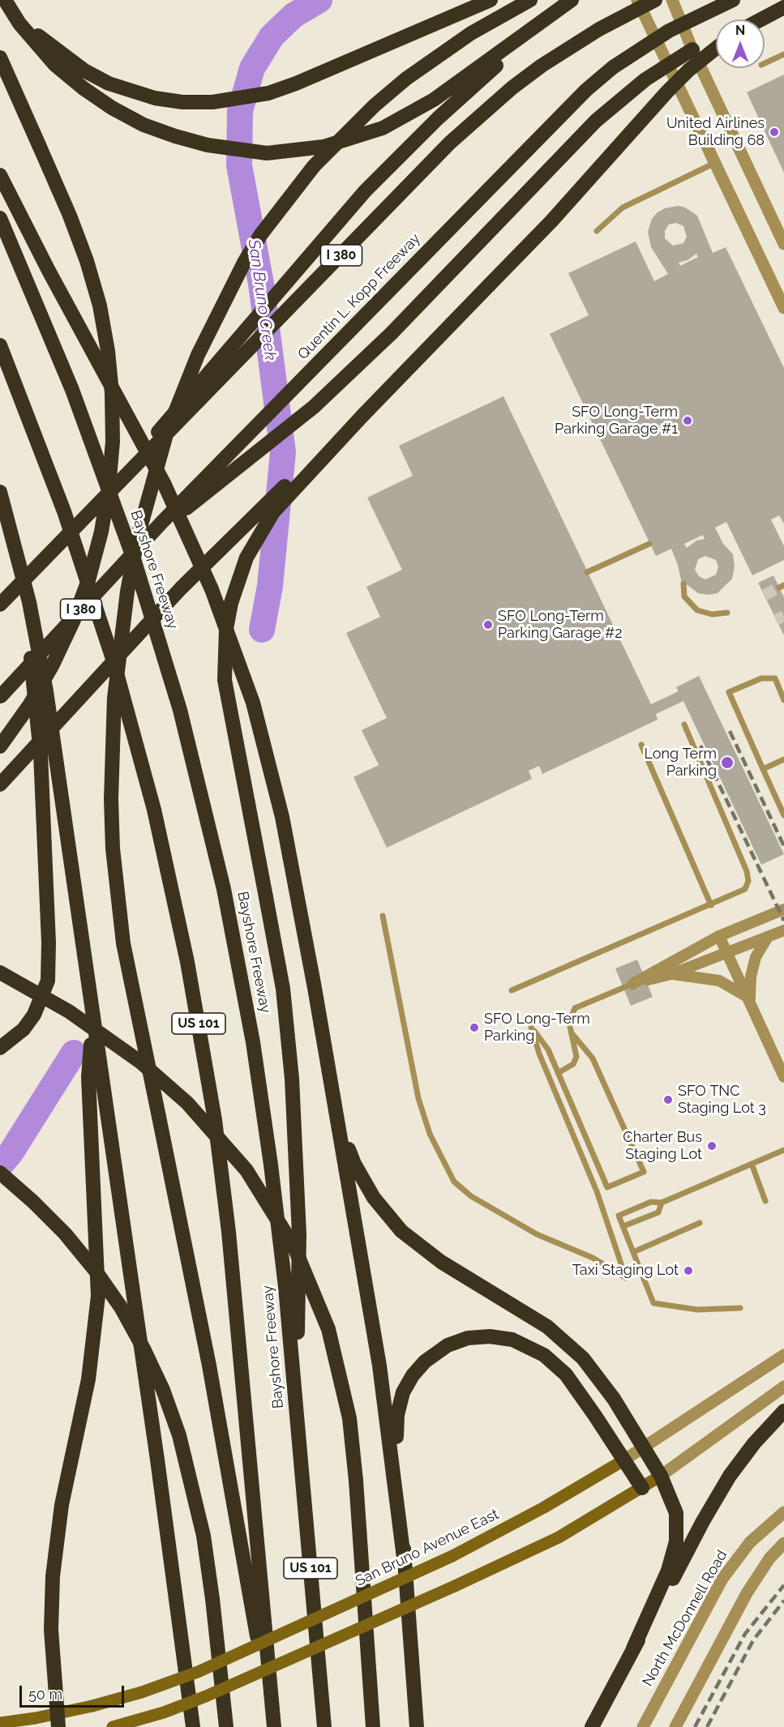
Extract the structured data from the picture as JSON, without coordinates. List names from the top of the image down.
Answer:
{
  "streets": {
    "highway": [
      "I 380",
      "Quentin L. Kopp Freeway",
      "Bayshore Freeway",
      "US 101"
    ],
    "main road": ["San Bruno Avenue East"],
    "street": ["North McDonnell Road"]
  },
  "water": ["San Bruno Creek"],
  "places": [
    "United Airlines Building 68",
    "SFO Long-Term Parking Garage #1",
    "SFO Long-Term Parking Garage #2",
    "Long Term Parking",
    "SFO Long-Term Parking",
    "SFO TNC Staging Lot 3",
    "Charter Bus Staging Lot",
    "Taxi Staging Lot"
  ],
  "scale_bar": "50 m",
  "north": "top"
}
